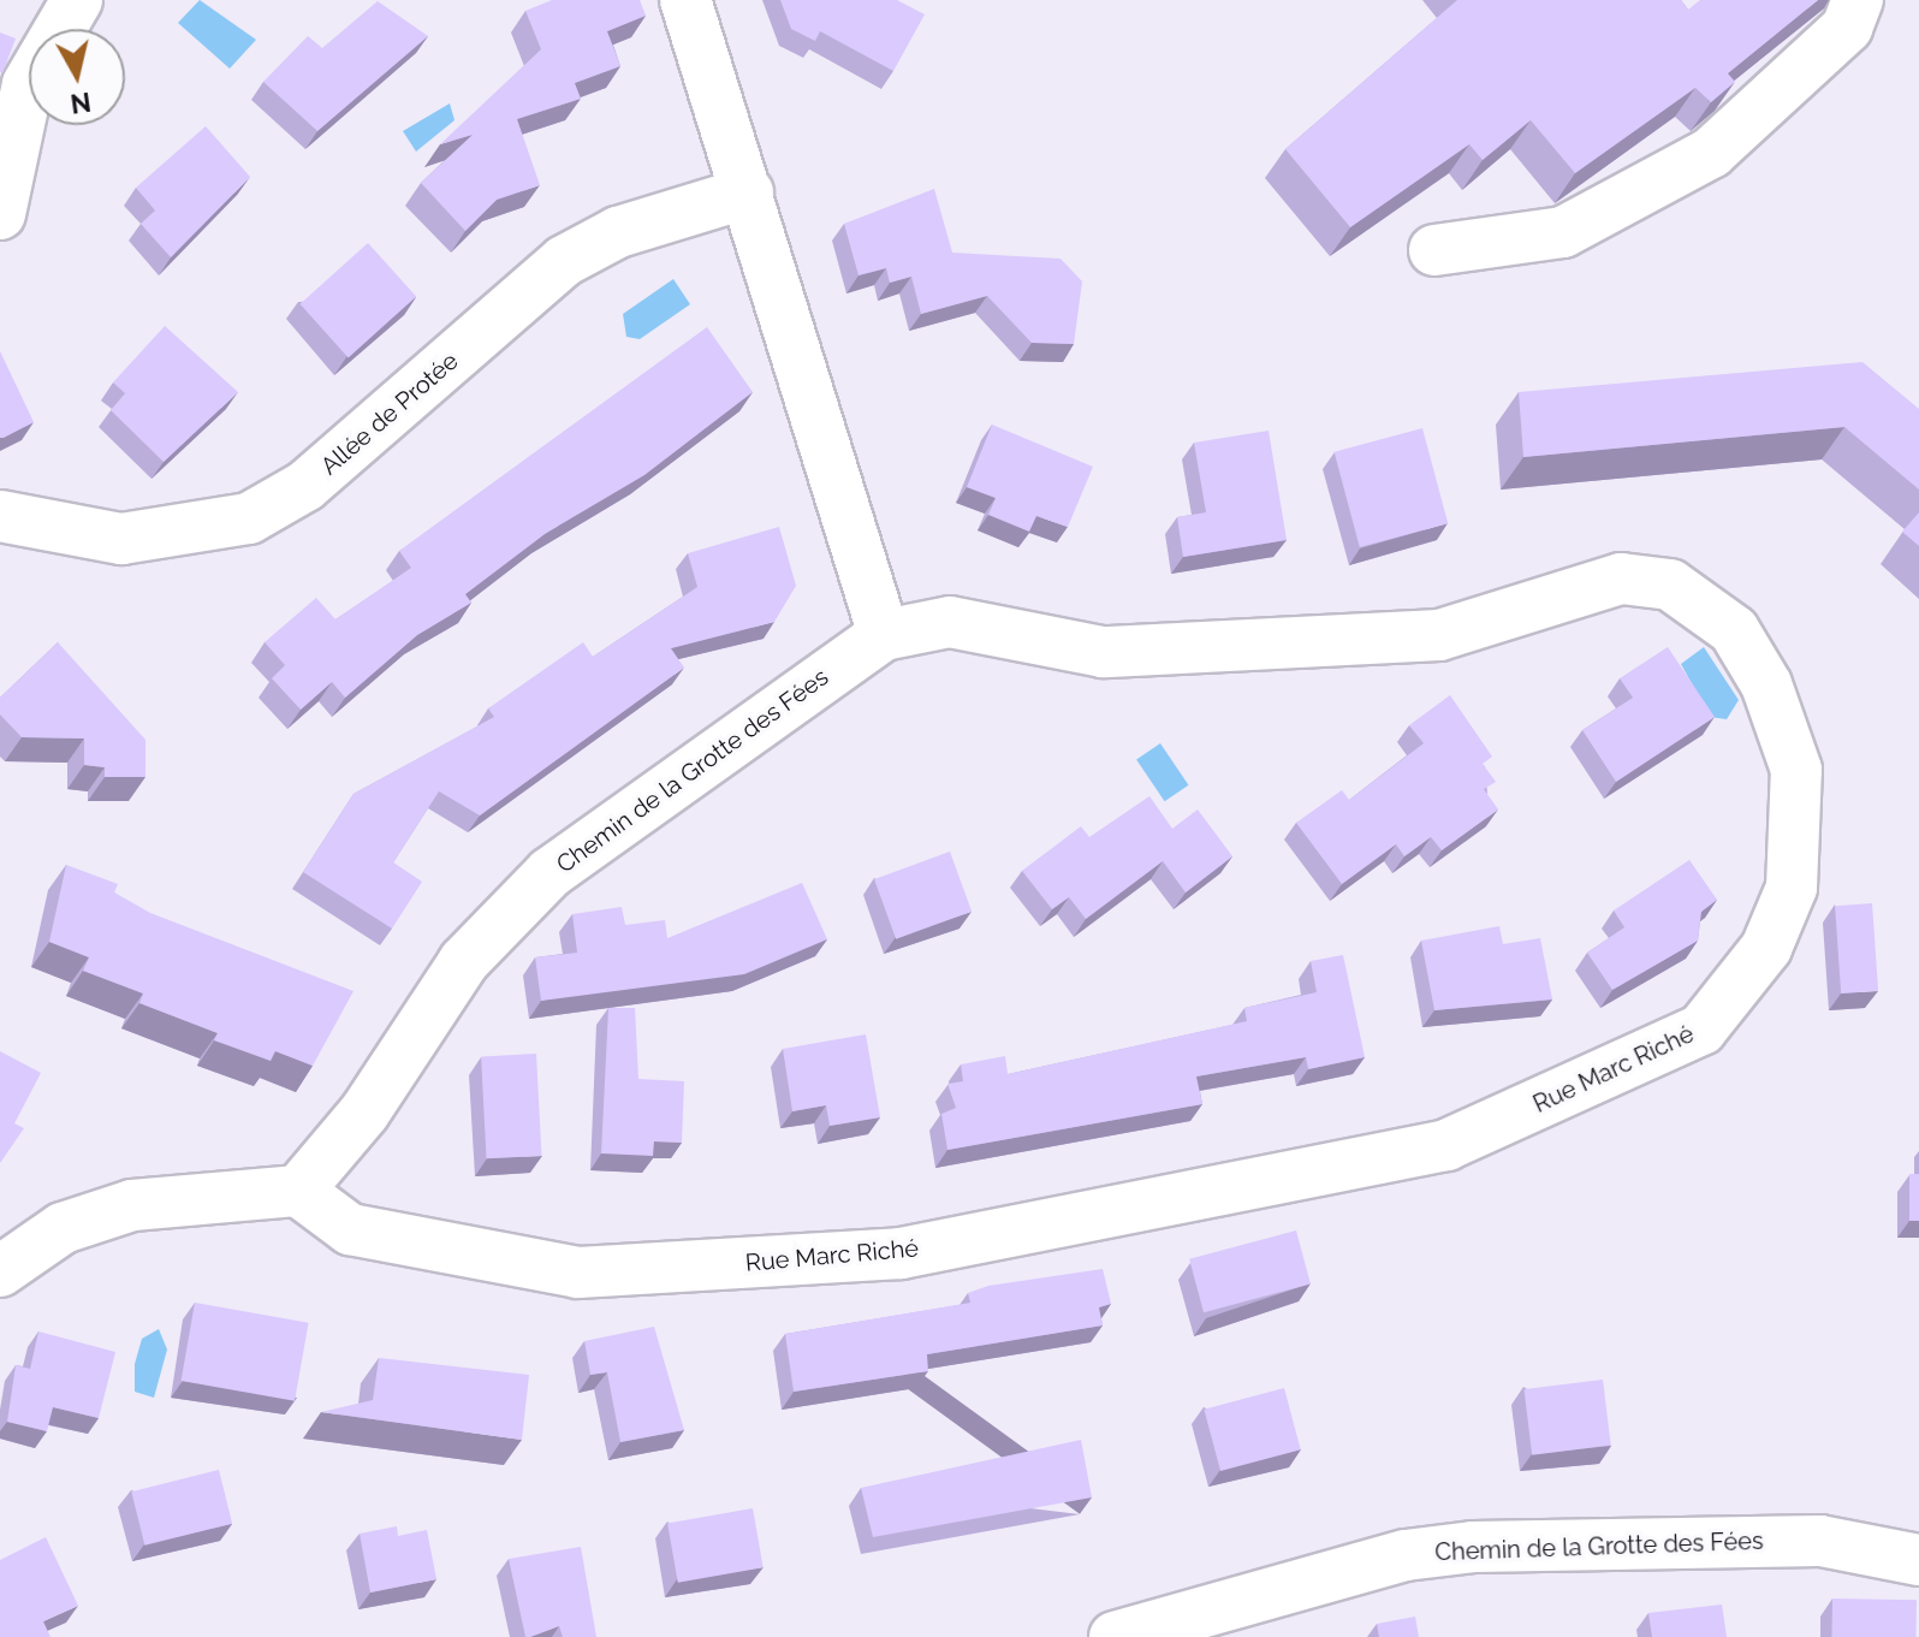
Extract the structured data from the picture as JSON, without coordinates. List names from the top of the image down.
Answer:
{
  "streets": {
    "street": ["Allée de Protée", "Chemin de la Grotte des Fées", "Rue Marc Riché"]
  },
  "crossings": [
    ["Chemin de la Grotte des Fées", "Rue Marc Riché"]
  ],
  "north": "bottom"
}
